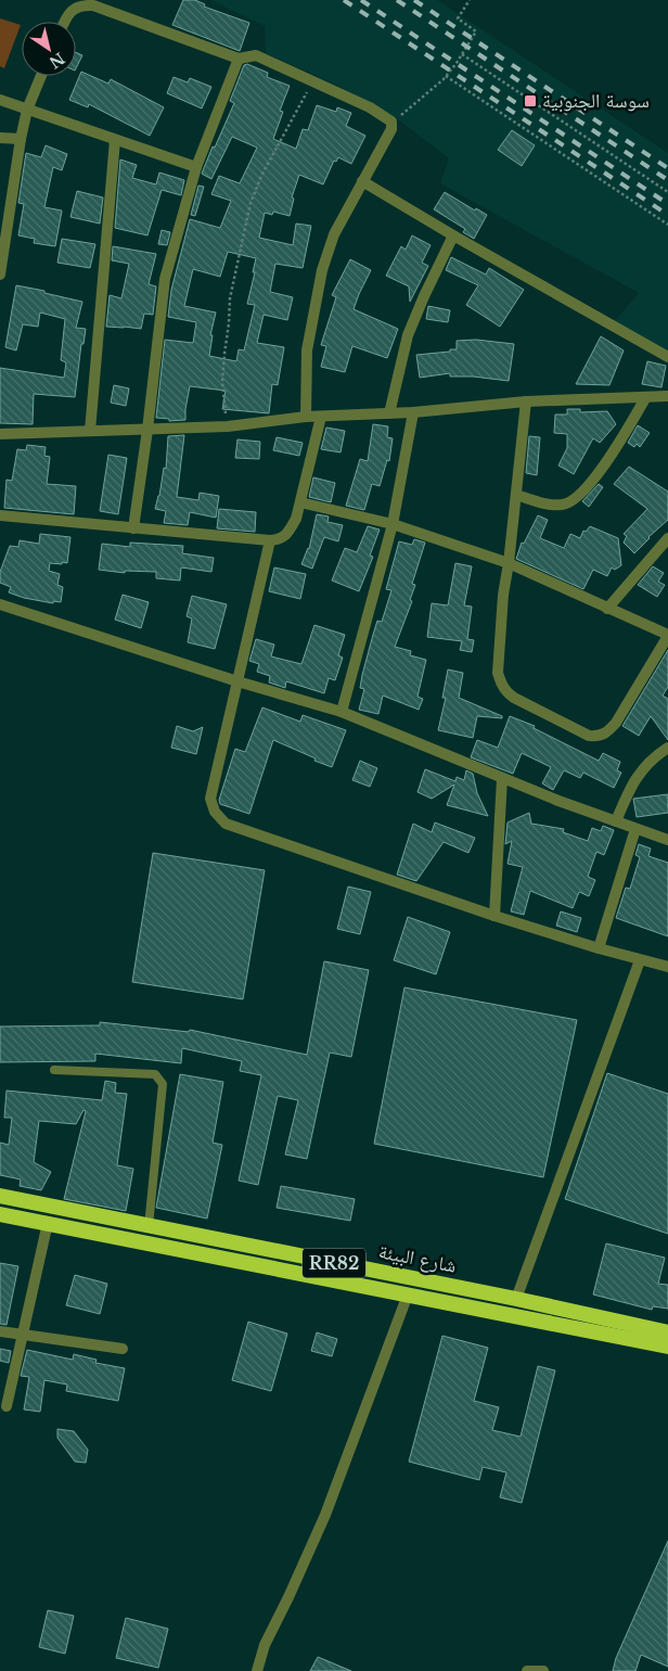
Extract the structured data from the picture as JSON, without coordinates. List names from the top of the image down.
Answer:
{
  "streets": {
    "highway": ["شارع البيئة", "RR82"]
  },
  "places": {
    "transit": ["سوسة الجنوبية"]
  },
  "north": "bottom right"
}
